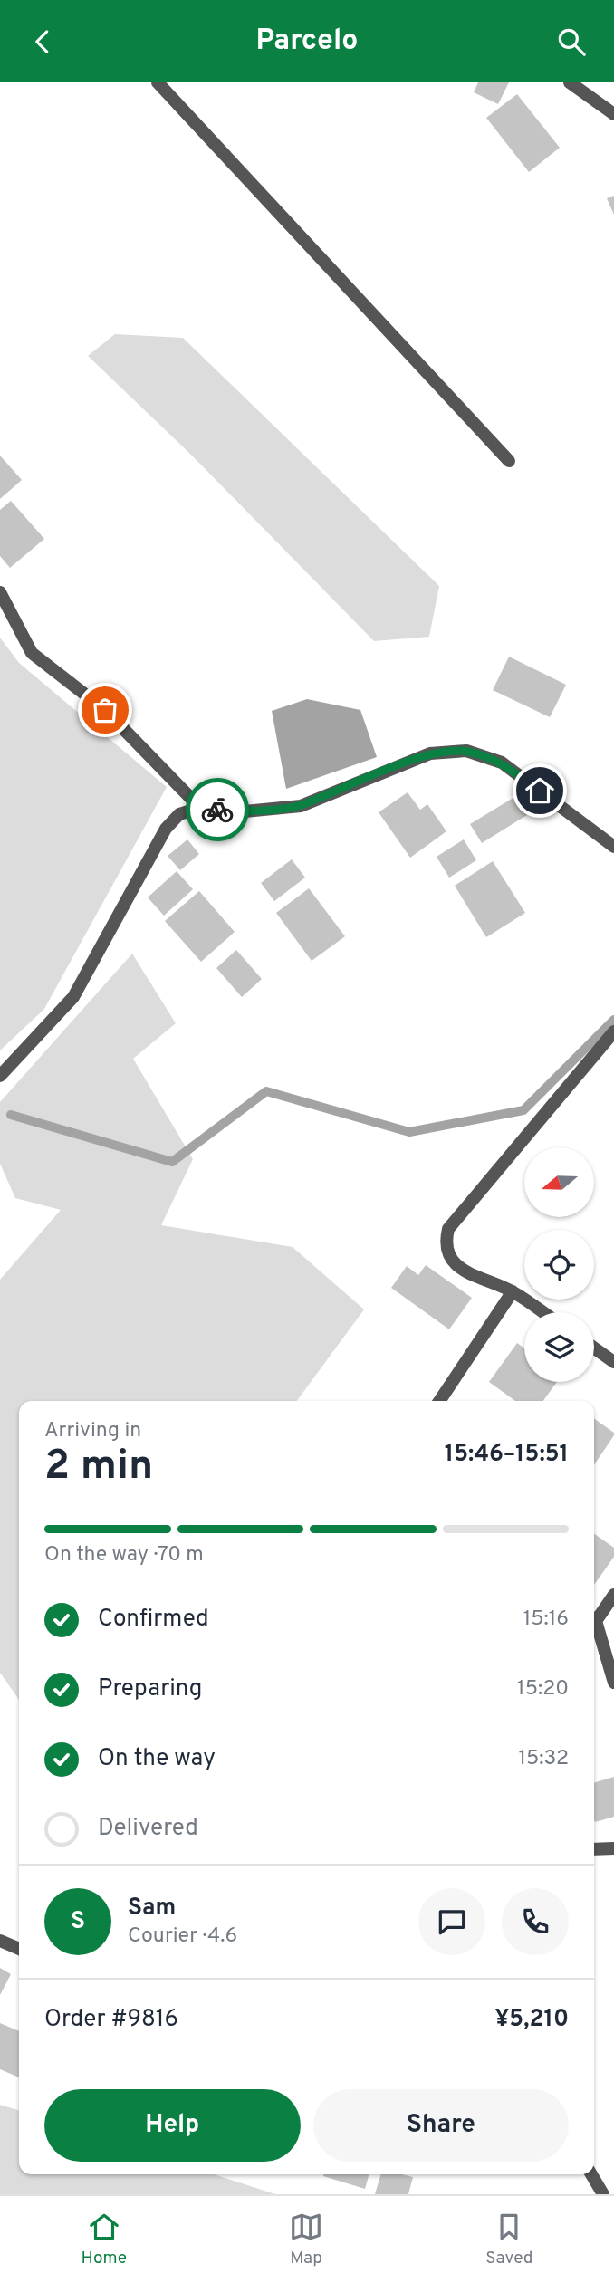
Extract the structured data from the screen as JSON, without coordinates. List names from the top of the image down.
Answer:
{
  "north": "left",
  "page": {
    "header": "Parcelo",
    "heading": ["2 min", "Arriving in", "15:46–15:51"],
    "panel": [
      "Sam",
      "Courier · 4.6",
      "Order #9816",
      "¥5,210"
    ],
    "bar": "On the way · 70 m",
    "list": [
      ["Confirmed", "15:16"],
      ["Preparing", "15:20"],
      ["On the way", "15:32"],
      "Delivered"
    ],
    "round": "S",
    "buttons": ["Help", "Share"],
    "tabs": ["Home", "Map", "Saved"]
  }
}
